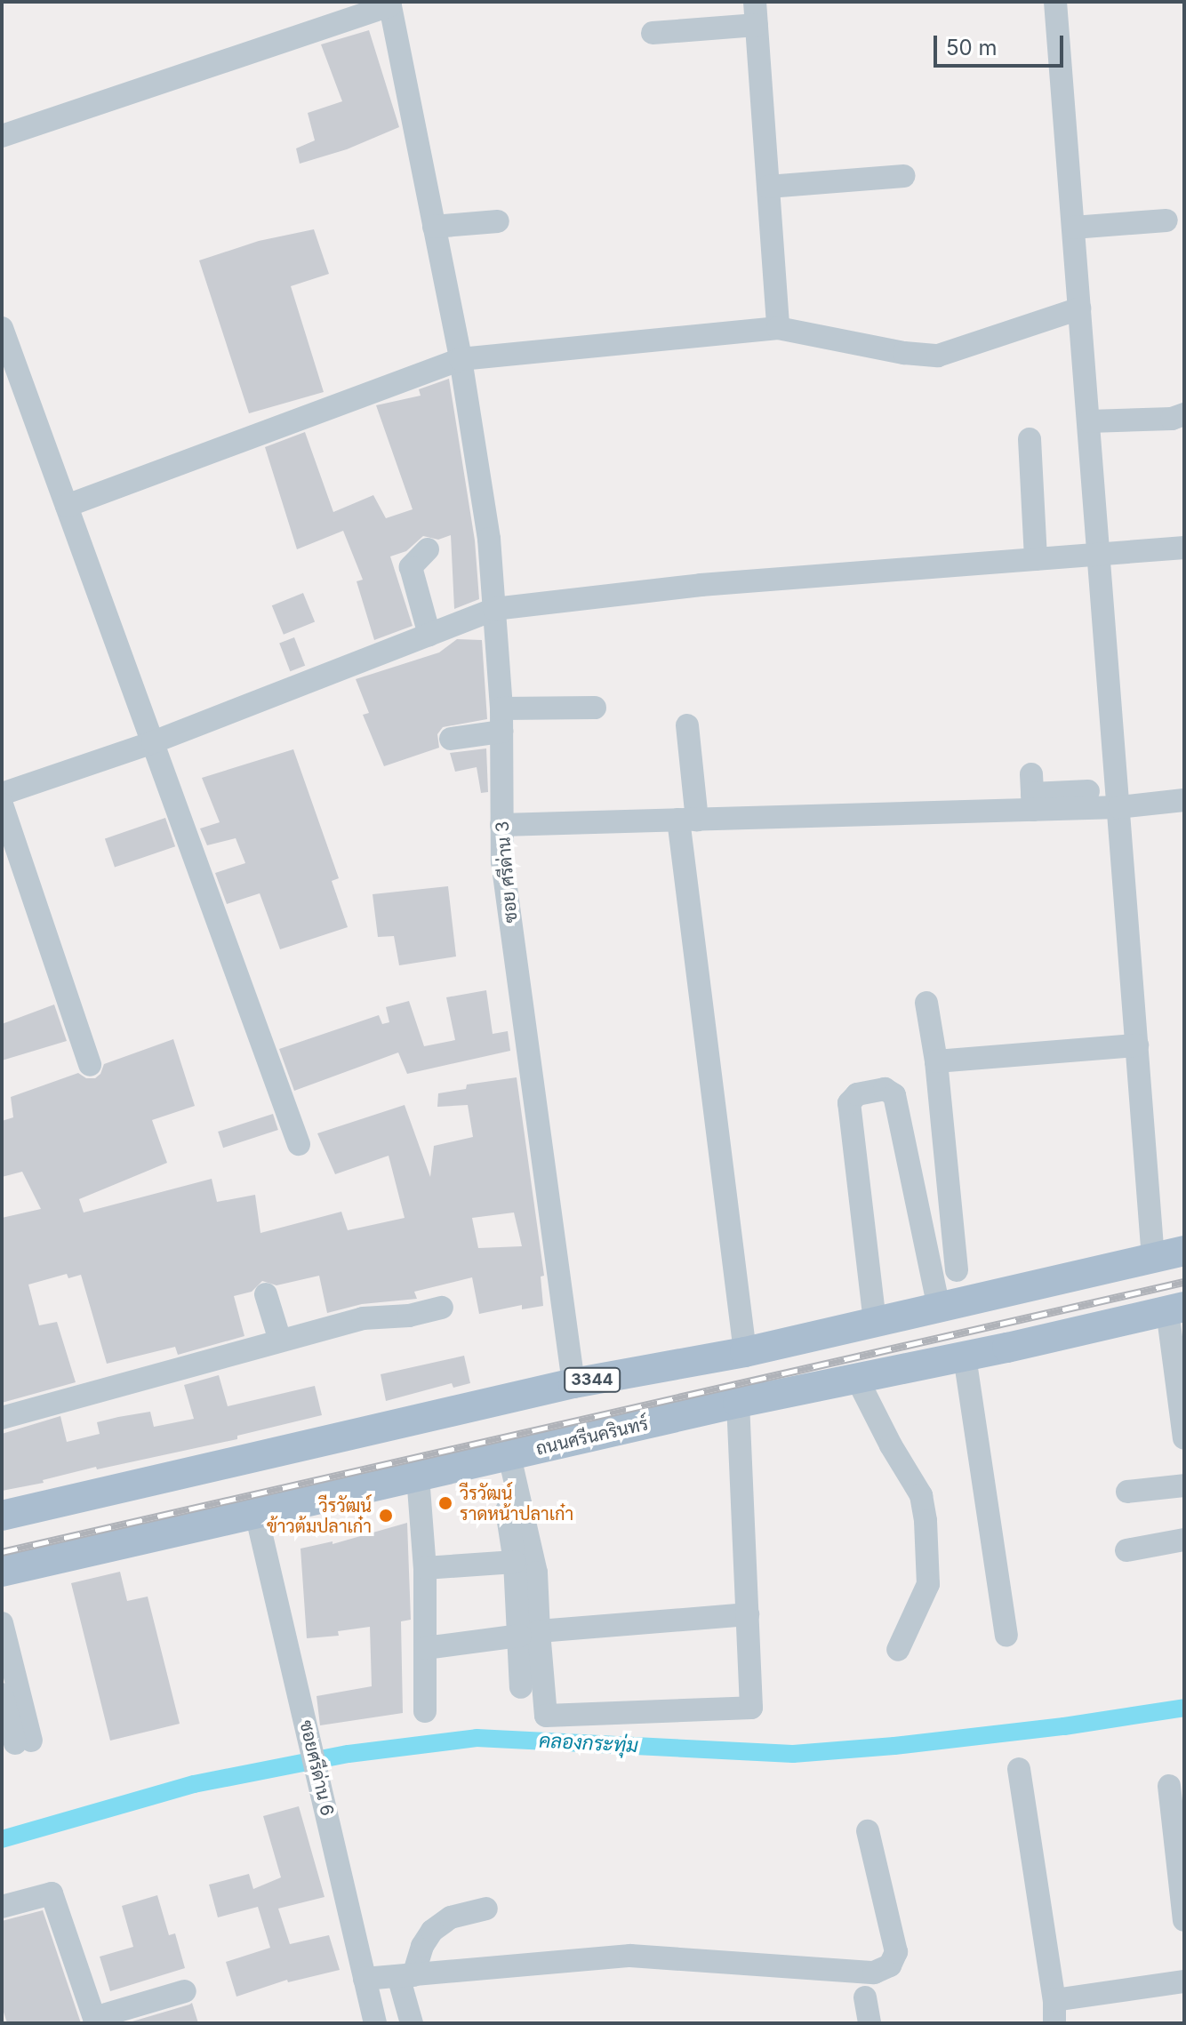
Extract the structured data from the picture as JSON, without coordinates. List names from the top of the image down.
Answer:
{
  "streets": {
    "main road": ["3344", "ถนนศรีนครินทร์"],
    "street": ["ซอย ศรีด่าน 3", "ซอยศรีด่าน 6"]
  },
  "crossings": [
    ["ซอย ศรีด่าน 3", "3344"],
    ["ถนนศรีนครินทร์", "ซอยศรีด่าน 6"]
  ],
  "water": ["คลองกระทุ่ม"],
  "places": ["วีรวัฒน์ ราดหน้าปลาเก๋า", "วีรวัฒน์ ข้าวต้มปลาเก๋า"],
  "scale_bar": "50 m"
}
